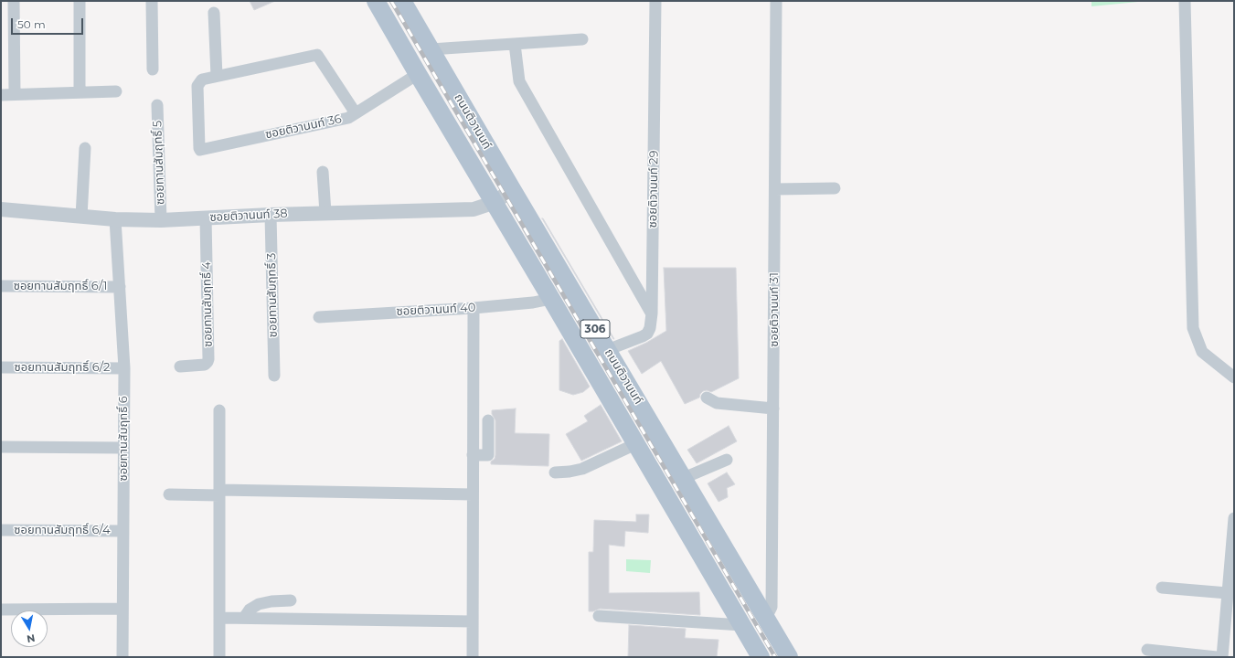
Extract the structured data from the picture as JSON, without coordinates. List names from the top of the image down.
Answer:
{
  "streets": {
    "main road": ["ถนนติวานนท์", "306"],
    "street": [
      "ซอยติวานนท์ 36",
      "ซอยทานสัมฤทธิ์ 5",
      "ซอยติวานนท์ 29",
      "ซอยติวานนท์ 38",
      "ซอยทานสัมฤทธิ์ 6/1",
      "ซอยทานสัมฤทธิ์ 3",
      "ซอยทานสัมฤทธิ์ 4",
      "ซอยติวานนท์ 40",
      "ซอยติวานนท์ 31",
      "ซอยทานสัมฤทธิ์ 6/2",
      "ซอยทานสัมฤทธิ์ 6",
      "ซอยทานสัมฤทธิ์ 6/4"
    ]
  },
  "crossings": [
    ["ถนนติวานนท์", "ซอยติวานนท์ 36"],
    ["ถนนติวานนท์", "ซอยติวานนท์ 29"],
    ["ถนนติวานนท์", "ซอยติวานนท์ 38"],
    ["ถนนติวานนท์", "ซอยติวานนท์ 40"],
    ["ถนนติวานนท์", "ซอยติวานนท์ 31"],
    ["ซอยทานสัมฤทธิ์ 5", "ซอยติวานนท์ 38"],
    ["ซอยติวานนท์ 38", "ซอยทานสัมฤทธิ์ 3"],
    ["ซอยติวานนท์ 38", "ซอยทานสัมฤทธิ์ 4"],
    ["ซอยติวานนท์ 38", "ซอยทานสัมฤทธิ์ 6"],
    ["ซอยทานสัมฤทธิ์ 6/1", "ซอยทานสัมฤทธิ์ 6"],
    ["ซอยทานสัมฤทธิ์ 6/2", "ซอยทานสัมฤทธิ์ 6"],
    ["ซอยทานสัมฤทธิ์ 6", "ซอยทานสัมฤทธิ์ 6/4"]
  ],
  "scale_bar": "50 m",
  "north": "bottom"
}
